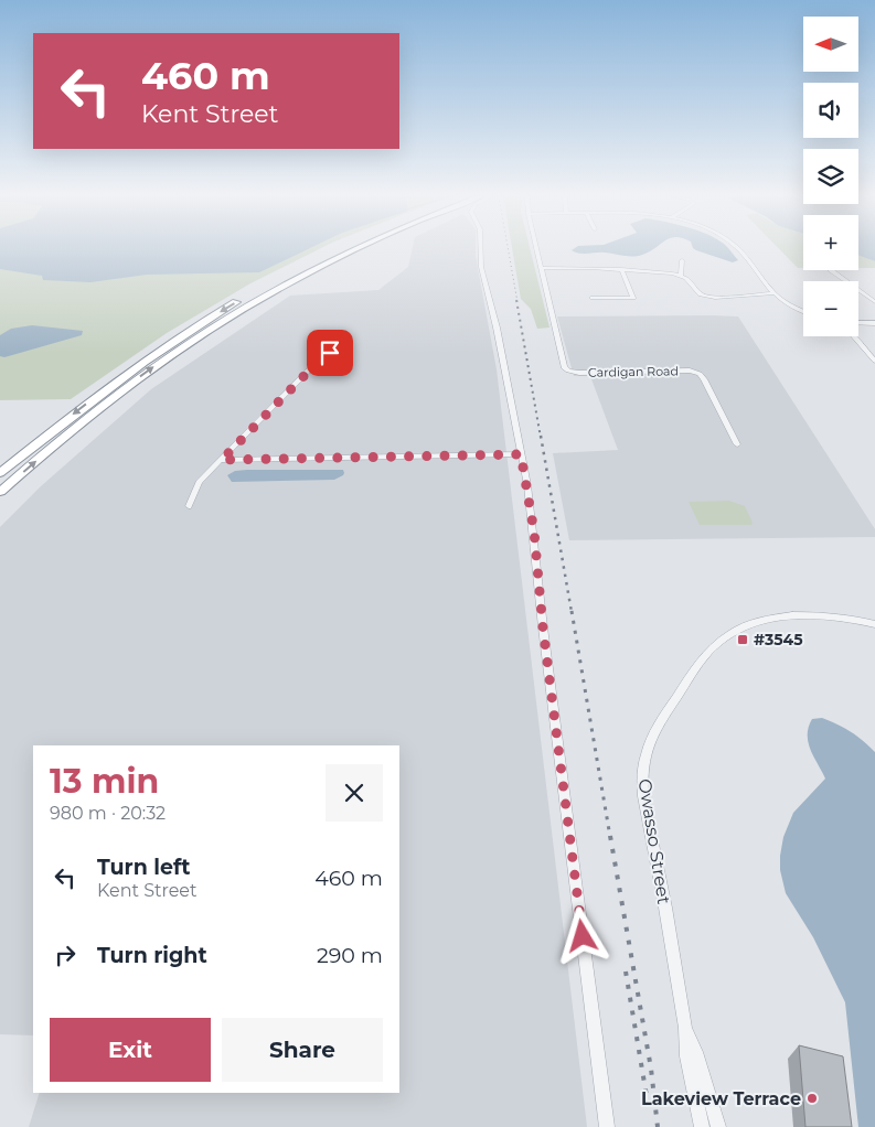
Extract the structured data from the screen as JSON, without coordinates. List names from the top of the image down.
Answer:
{
  "streets": {
    "street": ["Cardigan Road", "Owasso Street"]
  },
  "places": {
    "transit": ["#3545"],
    "other": ["Lakeview Terrace"]
  },
  "north": "left",
  "page": {
    "map_buttons": ["+", "−"],
    "turn": ["460 m", "Kent Street"],
    "heading": ["13 min", "980 m · 20:32"],
    "list": [
      {
        "name": "Turn left",
        "note": "Kent Street",
        "value": "460 m"
      },
      {
        "name": "Turn right",
        "value": "290 m"
      }
    ],
    "buttons": ["Exit", "Share"]
  }
}
